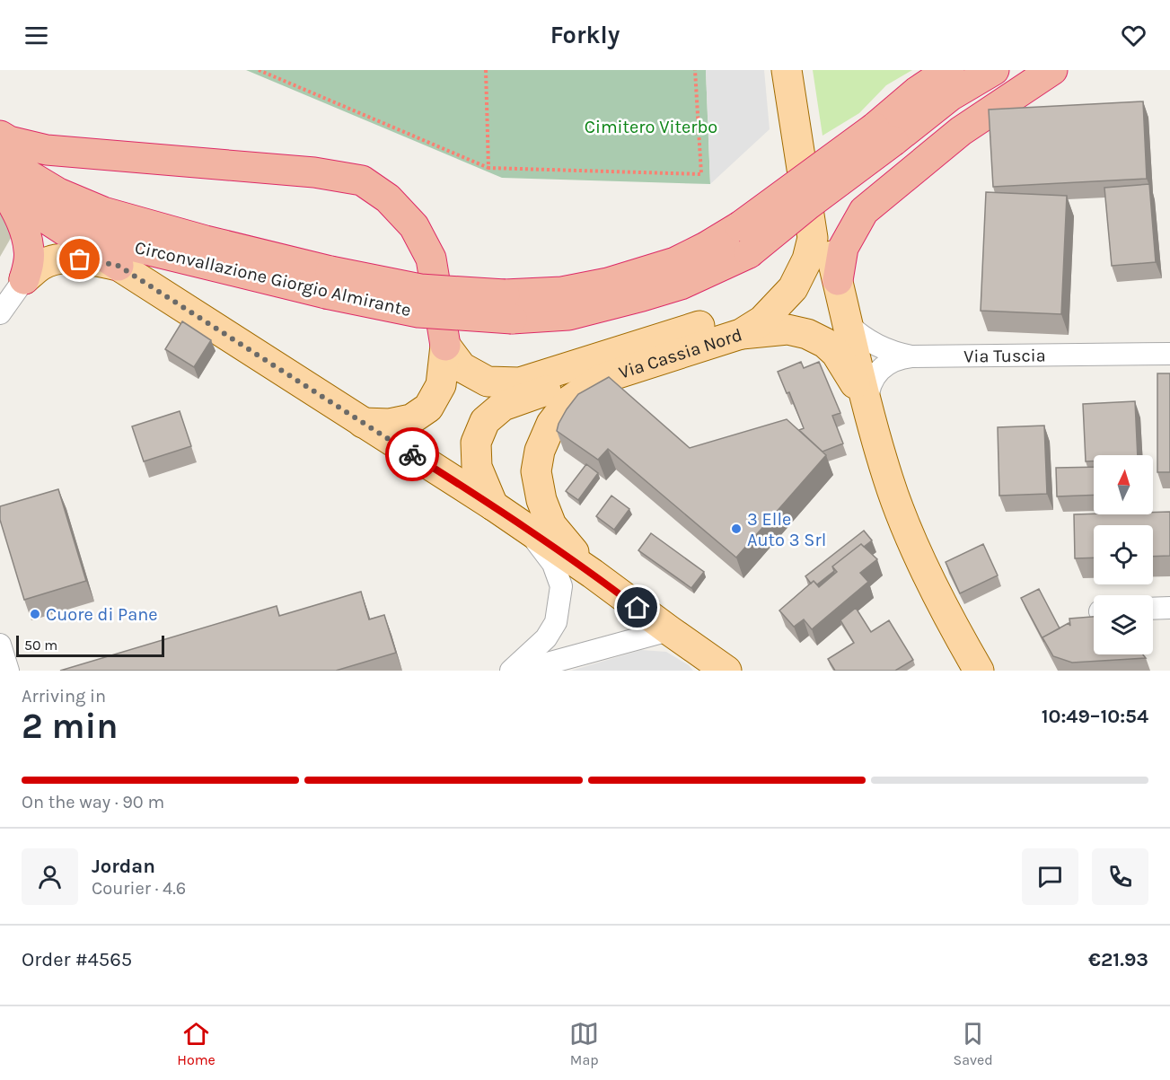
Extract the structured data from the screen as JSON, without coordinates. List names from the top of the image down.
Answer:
{
  "streets": {
    "highway": ["Circonvallazione Giorgio Almirante"],
    "main road": ["Via Cassia Nord"],
    "street": ["Via Tuscia"]
  },
  "crossings": [
    ["Via Cassia Nord", "Via Tuscia"]
  ],
  "parks": ["Cimitero Viterbo"],
  "places": ["3 Elle Auto 3 Srl", "Cuore di Pane"],
  "scale_bar": "50 m",
  "north": "top",
  "page": {
    "header": "Forkly",
    "scale": "50 m",
    "heading": ["2 min", "Arriving in", "10:49–10:54"],
    "panel": [
      "Jordan",
      "Courier · 4.6",
      "Order #4565",
      "€21.93"
    ],
    "bar": "On the way · 90 m",
    "tabs": ["Home", "Map", "Saved"]
  }
}
